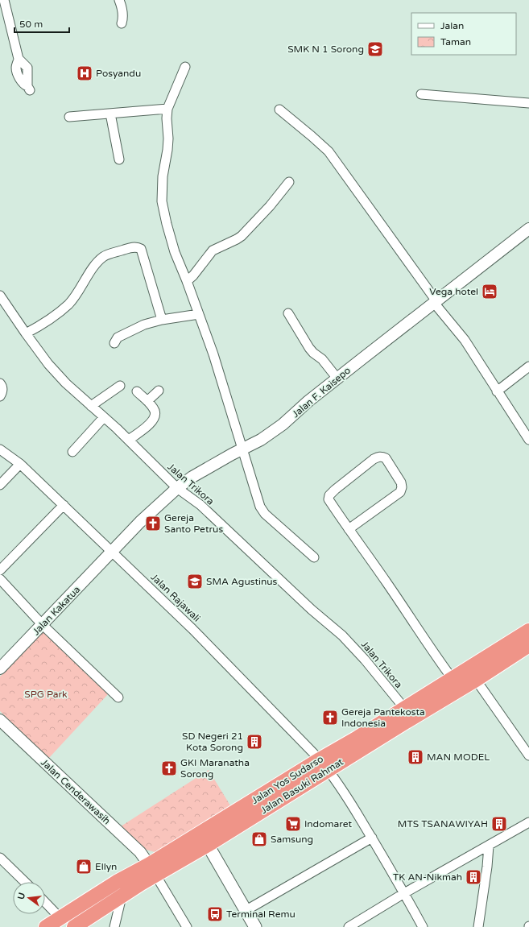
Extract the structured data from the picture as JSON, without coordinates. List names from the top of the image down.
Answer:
{
  "streets": {
    "highway": ["Jalan Yos Sudarso", "Jalan Basuki Rahmat"],
    "street": [
      "Jalan F. Kaisepo",
      "Jalan Trikora",
      "Jalan Rajawali",
      "Jalan Kakatua",
      "Jalan Cenderawasih"
    ]
  },
  "crossings": [
    ["Jalan F. Kaisepo", "Jalan Trikora"],
    ["Jalan F. Kaisepo", "Jalan Rajawali"],
    ["Jalan F. Kaisepo", "Jalan Kakatua"],
    ["Jalan Trikora", "Jalan Yos Sudarso"],
    ["Jalan Rajawali", "Jalan Kakatua"],
    ["Jalan Rajawali", "Jalan Yos Sudarso"],
    ["Jalan Rajawali", "Jalan Basuki Rahmat"],
    ["Jalan Yos Sudarso", "Jalan Basuki Rahmat"],
    ["Jalan Yos Sudarso", "Jalan Cenderawasih"],
    ["Jalan Basuki Rahmat", "Jalan Cenderawasih"]
  ],
  "parks": ["SPG Park"],
  "places": {
    "school or university": ["SMK N 1 Sorong", "SMA Agustinus"],
    "hospital": ["Posyandu"],
    "hotel": ["Vega hotel"],
    "church": ["Gereja Santo Petrus", "Gereja Pantekosta Indonesia", "GKI Maranatha Sorong"],
    "building": [
      "SD Negeri 21 Kota Sorong",
      "MAN MODEL",
      "MTS TSANAWIYAH",
      "TK AN-Nikmah"
    ],
    "supermarket": ["Indomaret"],
    "shop": ["Samsung", "Ellyn"],
    "bus stop": ["Terminal Remu"]
  },
  "legend": ["Jalan", "Taman"],
  "scale_bar": "50 m",
  "north": "left"
}
